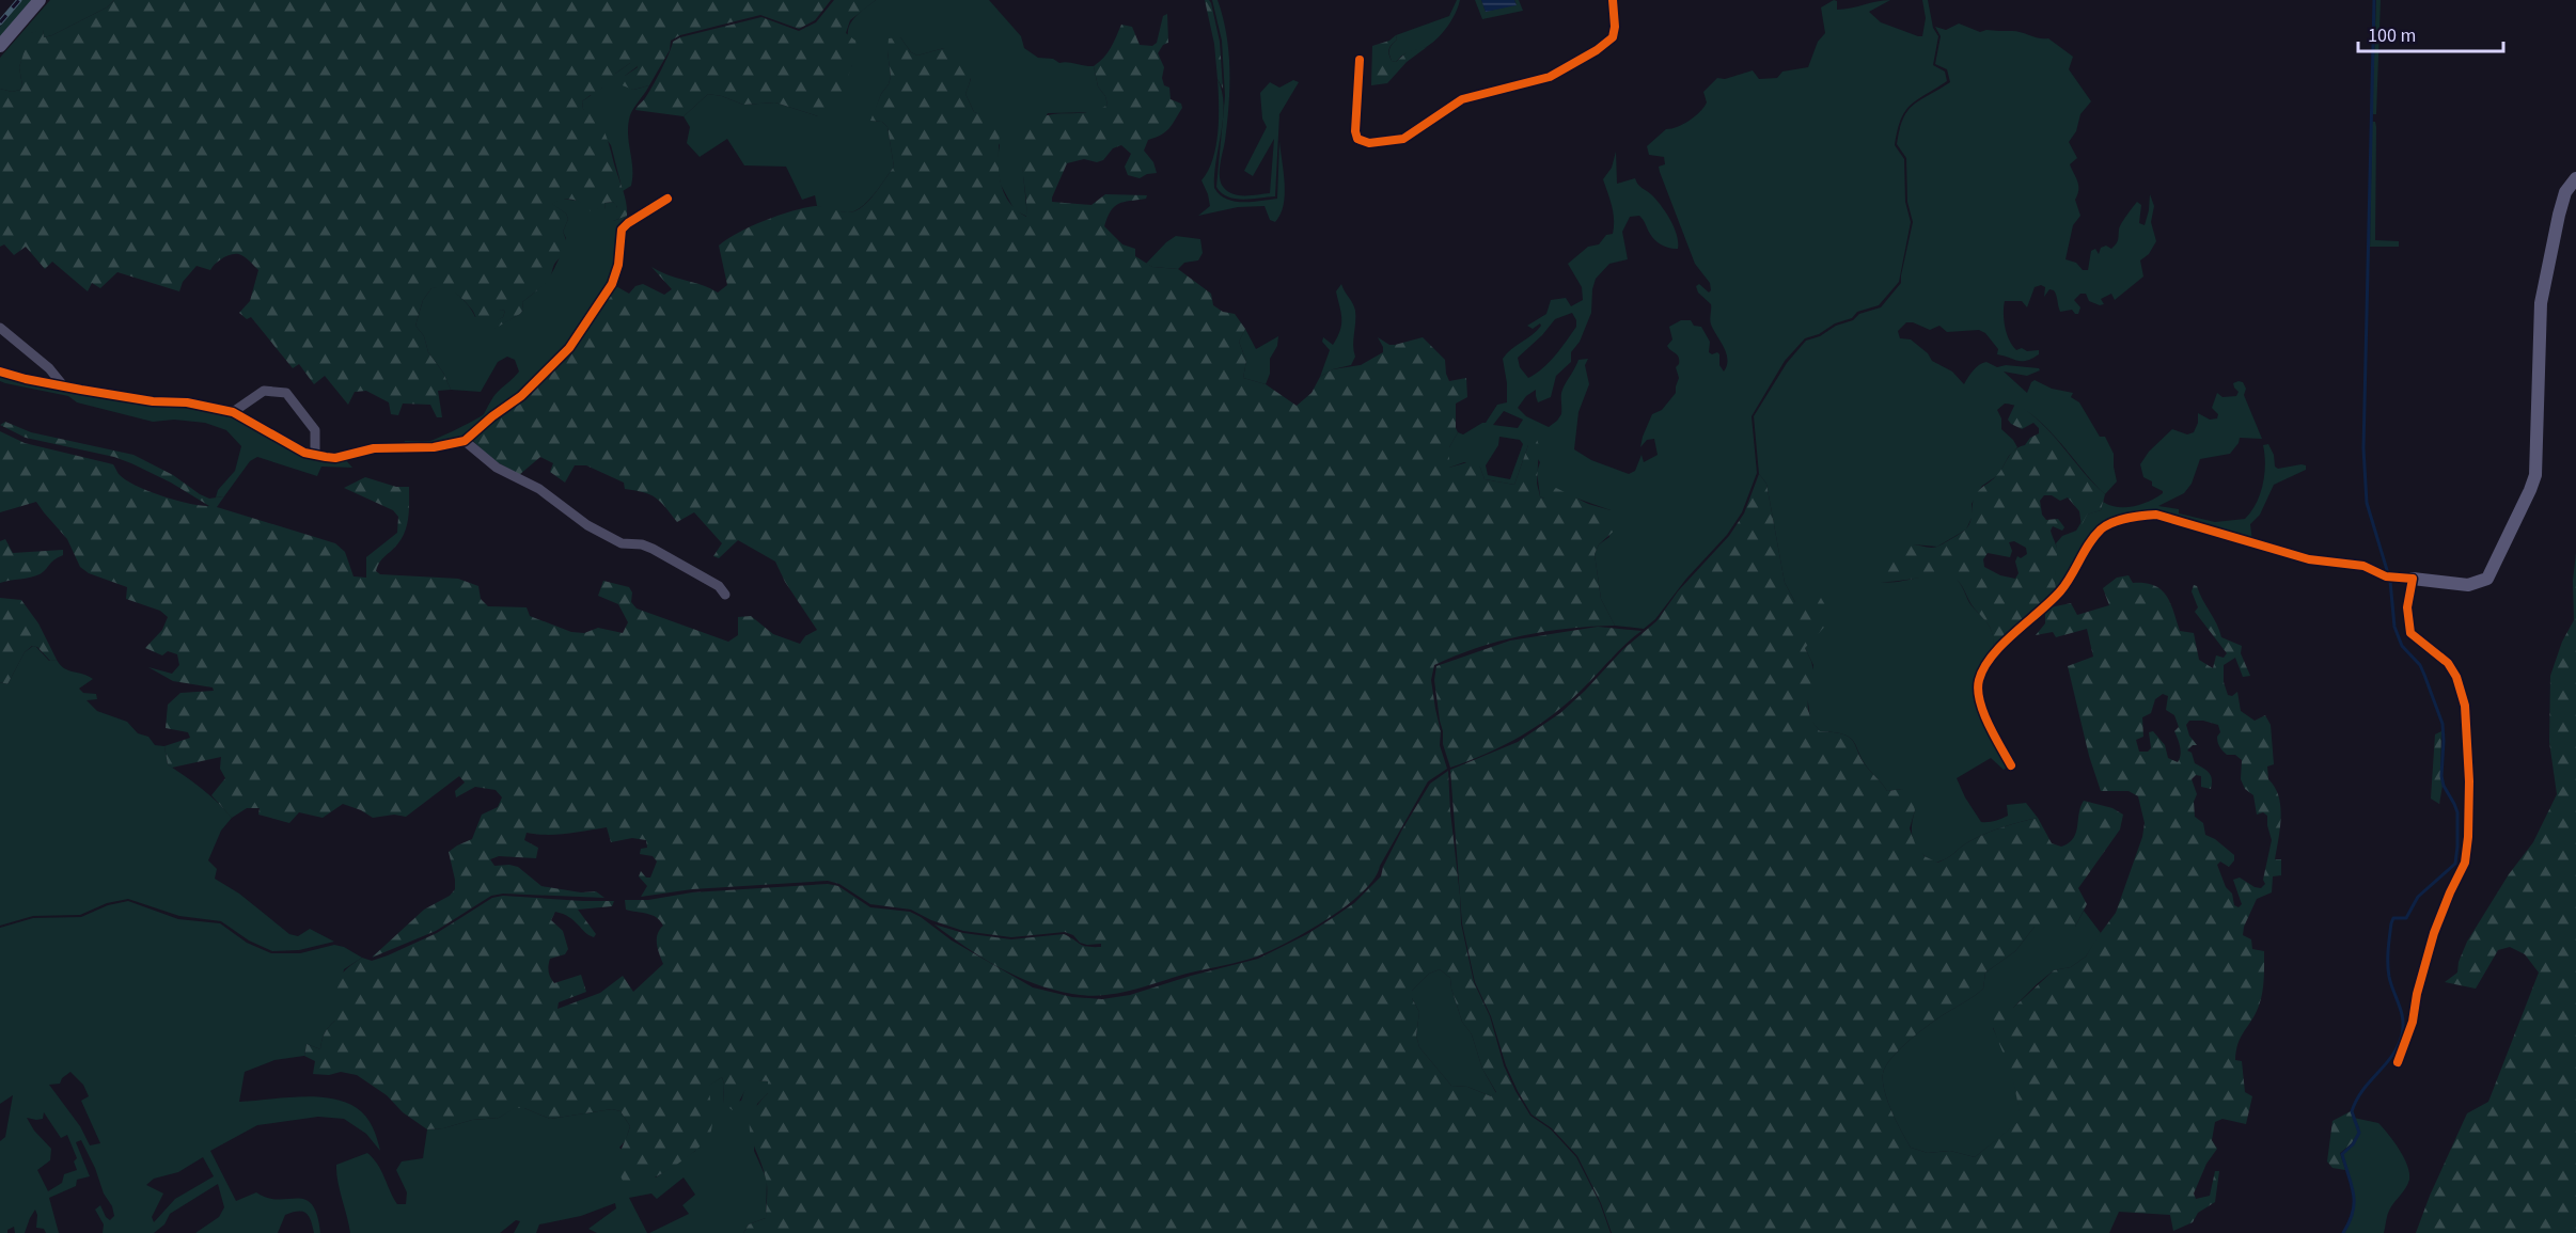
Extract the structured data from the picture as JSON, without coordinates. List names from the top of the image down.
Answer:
{
  "scale_bar": "100 m"
}
